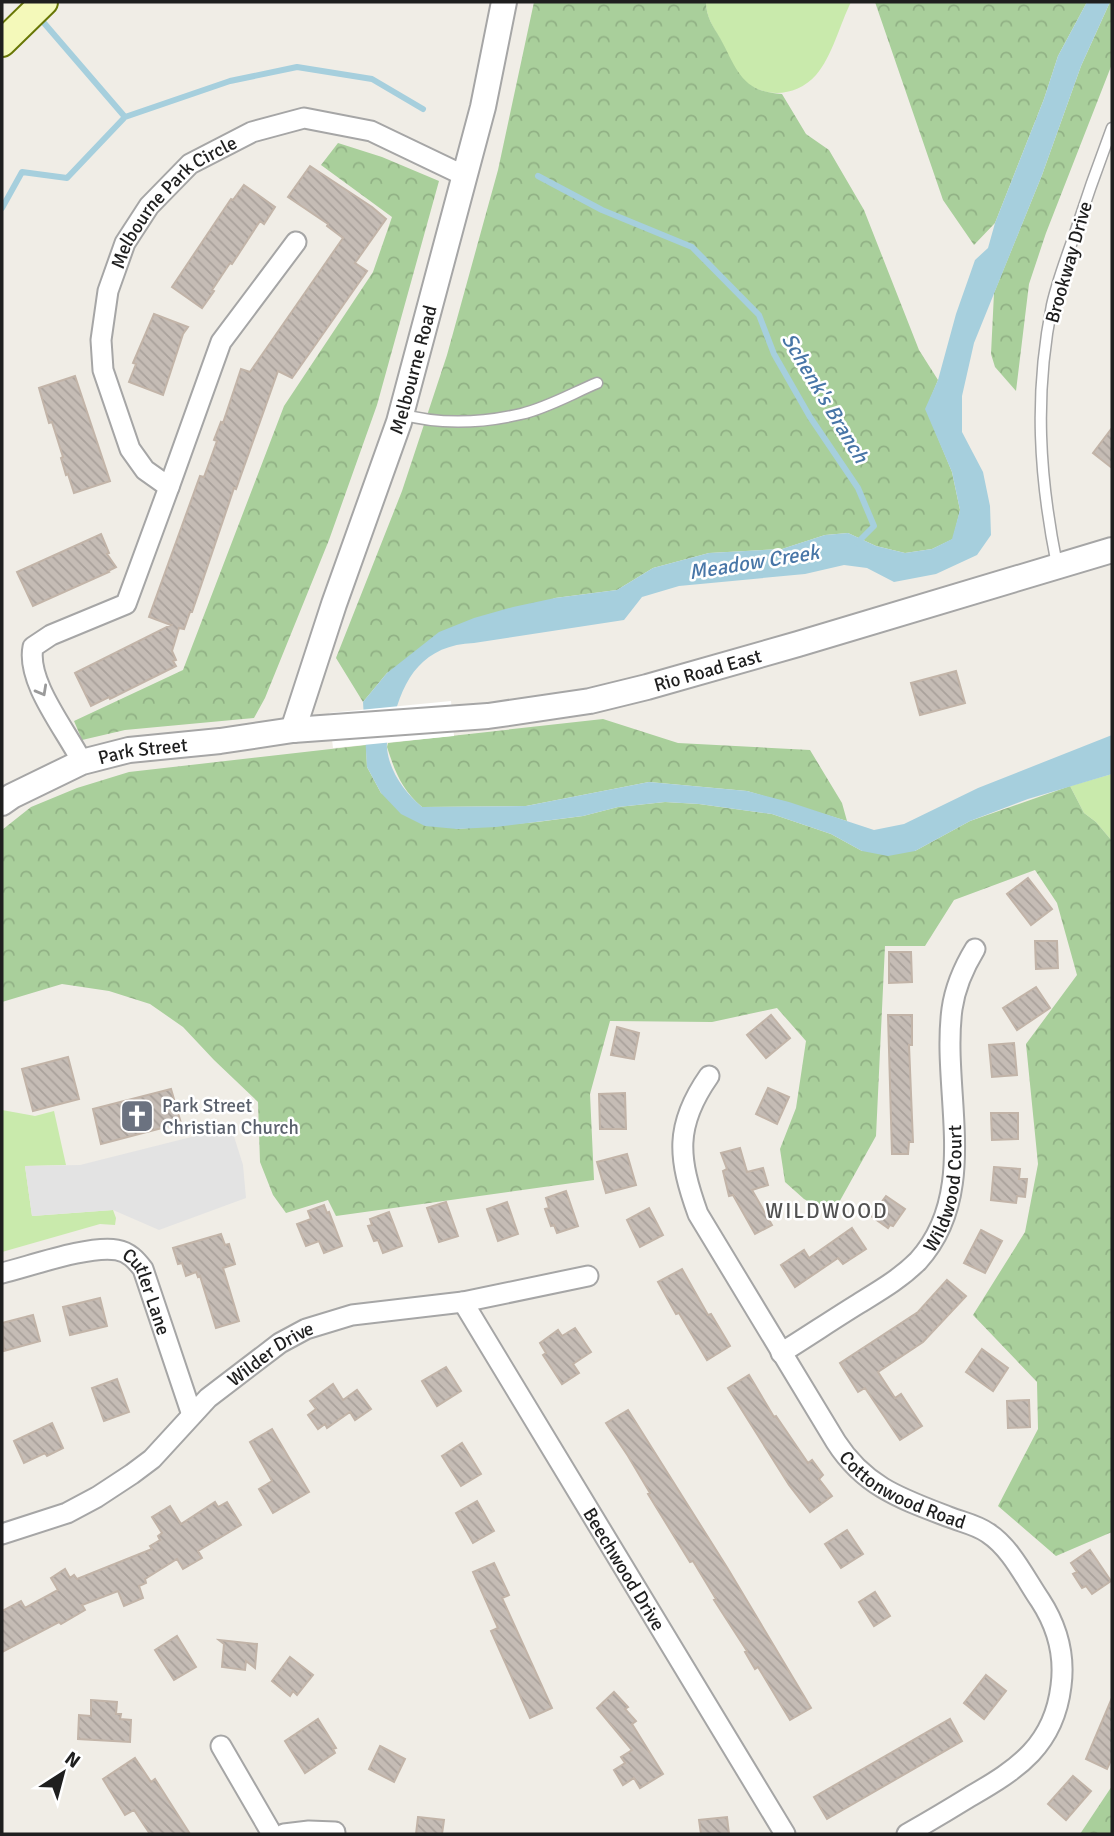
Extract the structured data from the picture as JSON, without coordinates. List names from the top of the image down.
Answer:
{
  "streets": {
    "street": [
      "Melbourne Park Circle",
      "Melbourne Road",
      "Rio Road East",
      "Park Street",
      "Wildwood Court",
      "Cutler Lane",
      "Wilder Drive",
      "Cottonwood Road",
      "Beechwood Drive"
    ],
    "lane": ["Brookway Drive"]
  },
  "crossings": [
    ["Melbourne Park Circle", "Melbourne Road"],
    ["Brookway Drive", "Rio Road East"],
    ["Melbourne Road", "Rio Road East"],
    ["Melbourne Road", "Park Street"],
    ["Rio Road East", "Park Street"],
    ["Wildwood Court", "Cottonwood Road"],
    ["Cutler Lane", "Wilder Drive"],
    ["Wilder Drive", "Beechwood Drive"]
  ],
  "districts": ["WILDWOOD"],
  "water": ["Schenk's Branch", "Meadow Creek"],
  "places": {
    "church": ["Park Street Christian Church"]
  },
  "north": "top right"
}
